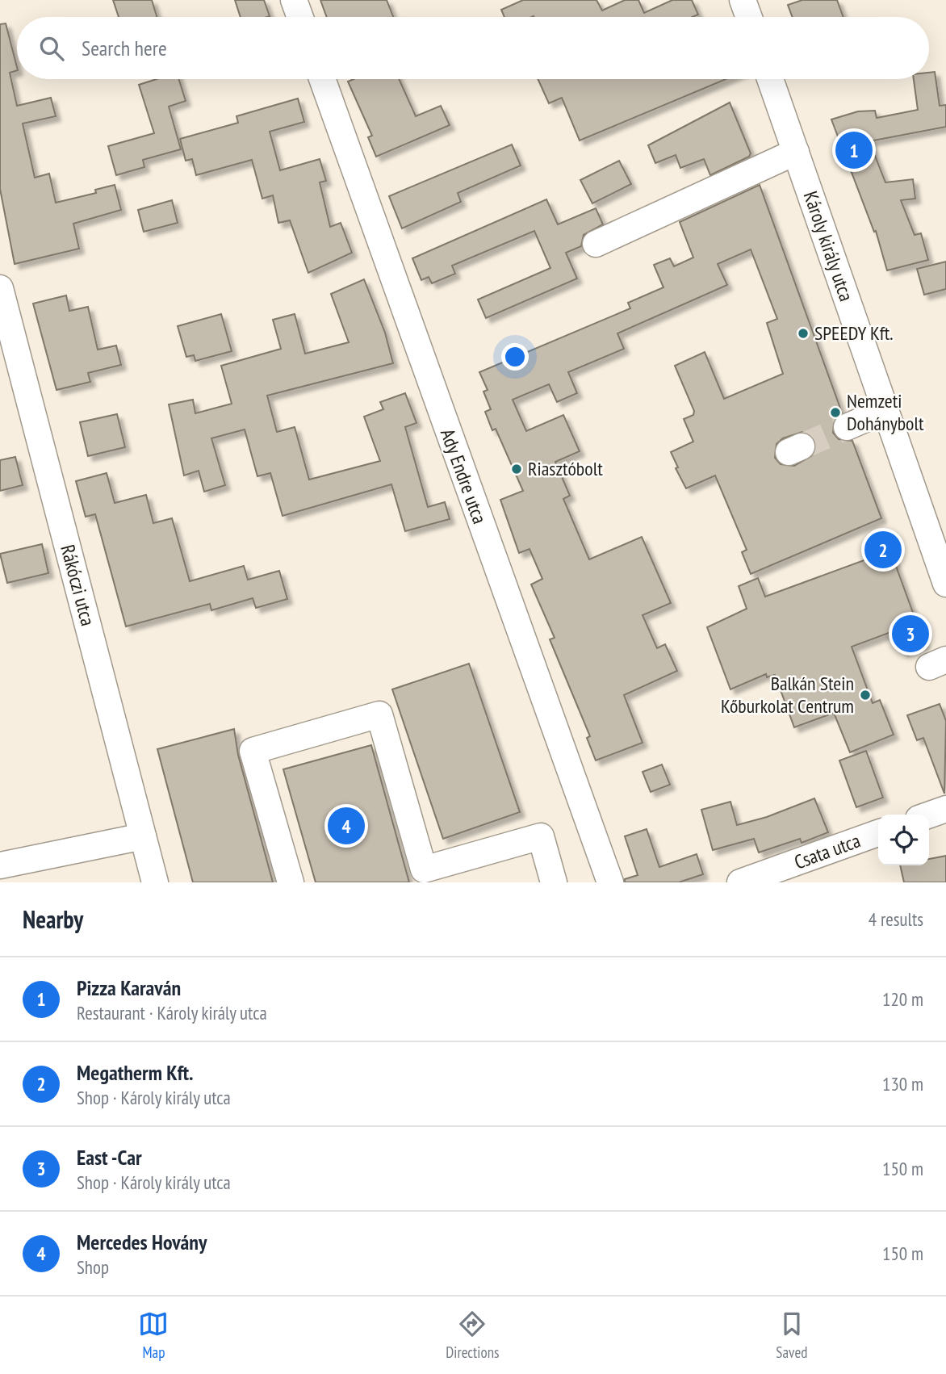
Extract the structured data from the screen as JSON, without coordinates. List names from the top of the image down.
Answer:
{
  "streets": {
    "street": [
      "Károly király utca",
      "Ady Endre utca",
      "Rákóczi utca",
      "Csata utca"
    ]
  },
  "places": [
    "SPEEDY Kft.",
    "Nemzeti Dohánybolt",
    "Riasztóbolt",
    "Balkán Stein Kőburkolat Centrum"
  ],
  "page": {
    "search": "Search here",
    "pins": [
      "1",
      "2",
      "3",
      "4"
    ],
    "heading": ["Nearby", "4 results"],
    "list": [
      {
        "mark": "1",
        "name": "Pizza Karaván",
        "note": "Restaurant · Károly király utca",
        "value": "120 m"
      },
      {
        "mark": "2",
        "name": "Megatherm Kft.",
        "note": "Shop · Károly király utca",
        "value": "130 m"
      },
      {
        "mark": "3",
        "name": "East -Car",
        "note": "Shop · Károly király utca",
        "value": "150 m"
      },
      {
        "mark": "4",
        "name": "Mercedes Hovány",
        "note": "Shop",
        "value": "150 m"
      }
    ],
    "nav": ["Map", "Directions", "Saved"]
  }
}
